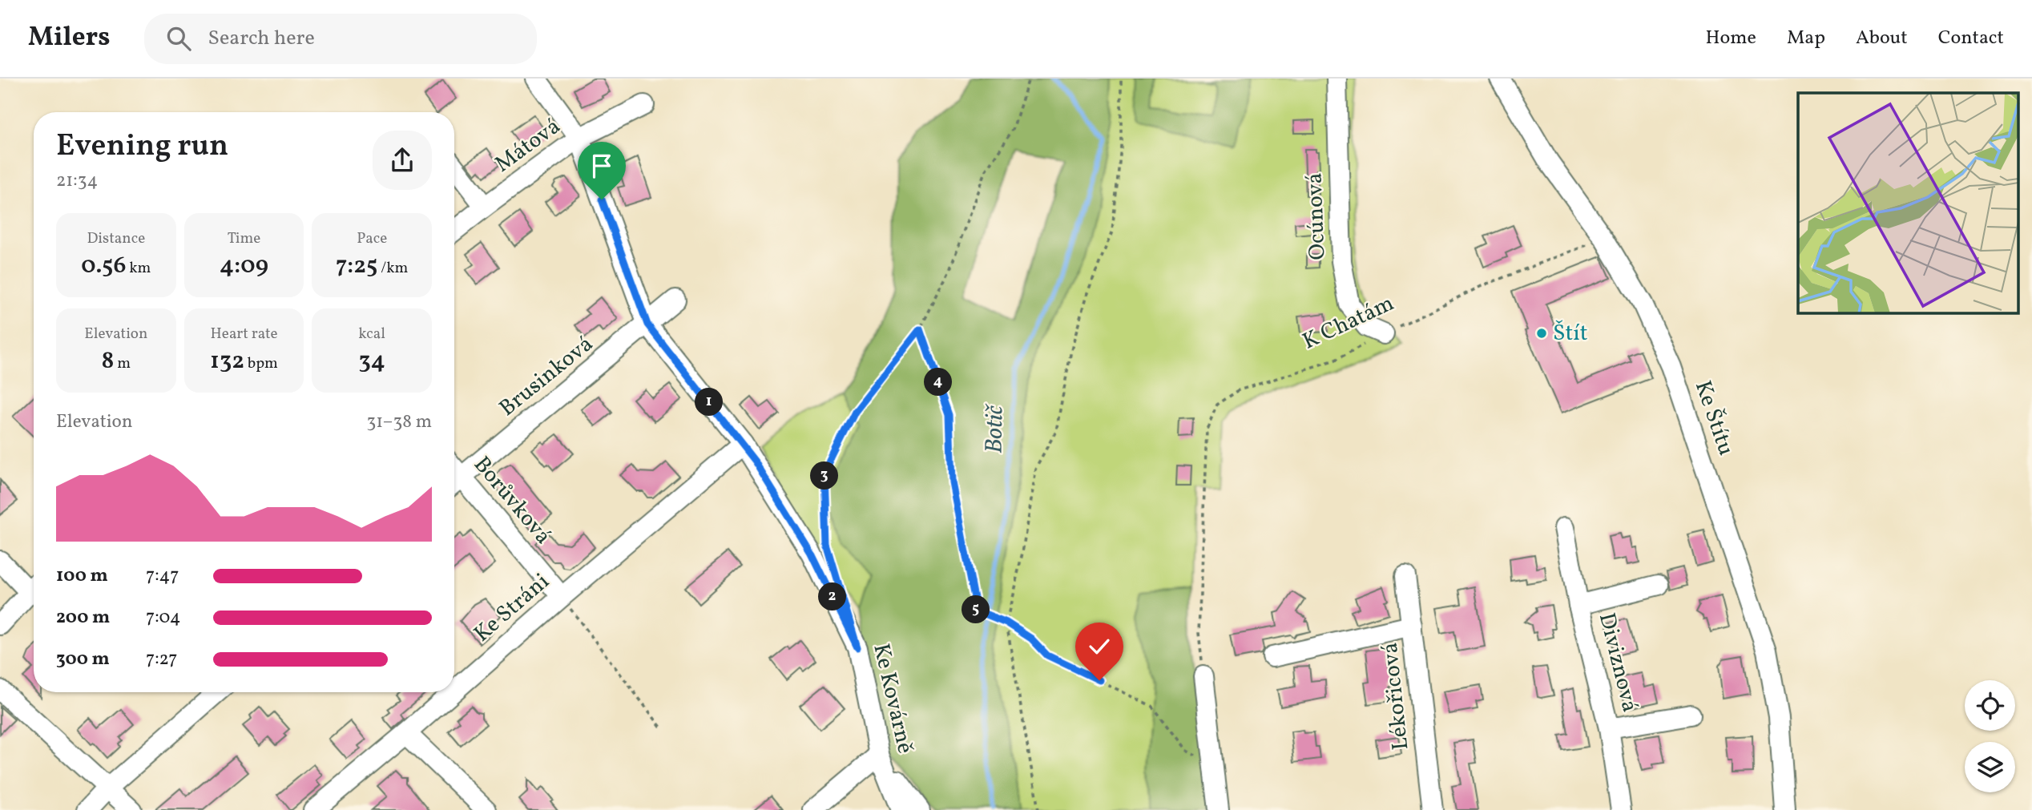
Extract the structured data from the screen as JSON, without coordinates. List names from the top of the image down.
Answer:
{
  "streets": {
    "street": [
      "Mátová",
      "Ocúnová",
      "Brusinková",
      "Ke Štítu",
      "Borůvková",
      "Ke Stráni",
      "Diviznová",
      "Lékořicová",
      "Ke Kovárně"
    ],
    "path": ["K Chatám"]
  },
  "crossings": [
    ["Mátová", "Ke Kovárně"],
    ["Ocúnová", "K Chatám"],
    ["K Chatám", "Ke Štítu"],
    ["Brusinková", "Borůvková"],
    ["Brusinková", "Ke Kovárně"],
    ["Borůvková", "Ke Stráni"],
    ["Ke Stráni", "Ke Kovárně"]
  ],
  "water": ["Botič"],
  "places": ["Štít"],
  "page": {
    "header": "Milers",
    "search": "Search here",
    "nav": [
      "Home",
      "Map",
      "About",
      "Contact"
    ],
    "heading": ["Evening run", "21:34"],
    "stats": [
      ["Distance", "0.56 km"],
      ["Time", "4:09"],
      ["Pace", "7:25 /km"],
      ["Elevation", "8 m"],
      ["Heart rate", "132 bpm"],
      ["kcal", "34"]
    ],
    "pins": [
      "4",
      "1",
      "3",
      "2",
      "5"
    ],
    "chart": ["Elevation", "31–38 m"],
    "list": [
      {
        "name": "100 m",
        "note": "7:47"
      },
      {
        "name": "200 m",
        "note": "7:04"
      },
      {
        "name": "300 m",
        "note": "7:27"
      }
    ]
  }
}
